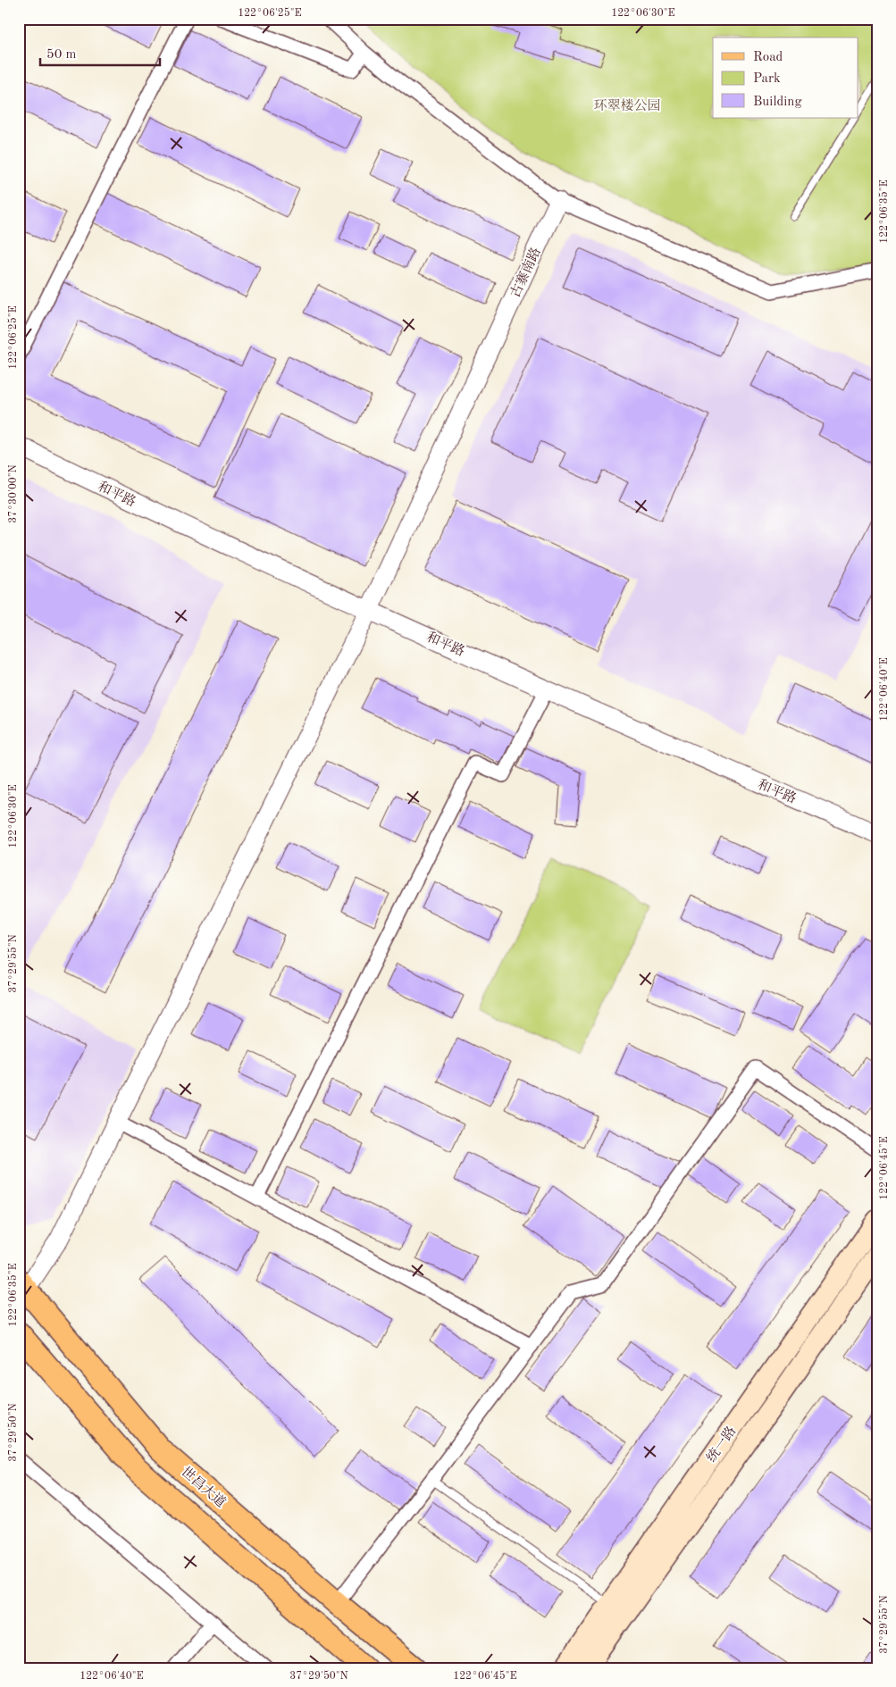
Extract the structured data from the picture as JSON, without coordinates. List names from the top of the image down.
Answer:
{
  "streets": {
    "main road": ["统一路", "世昌大道"],
    "street": ["古寨南路", "和平路"]
  },
  "crossings": [
    ["古寨南路", "和平路"],
    ["古寨南路", "世昌大道"]
  ],
  "parks": ["环翠楼公园"],
  "legend": ["Road", "Park", "Building"],
  "scale_bar": "50 m",
  "coordinates": [
    "122°06'25\"E",
    "122°06'30\"E",
    "122°06'35\"E",
    "37°30'00\"N",
    "122°06'40\"E",
    "37°29'55\"N",
    "122°06'45\"E",
    "37°29'50\"N"
  ]
}
